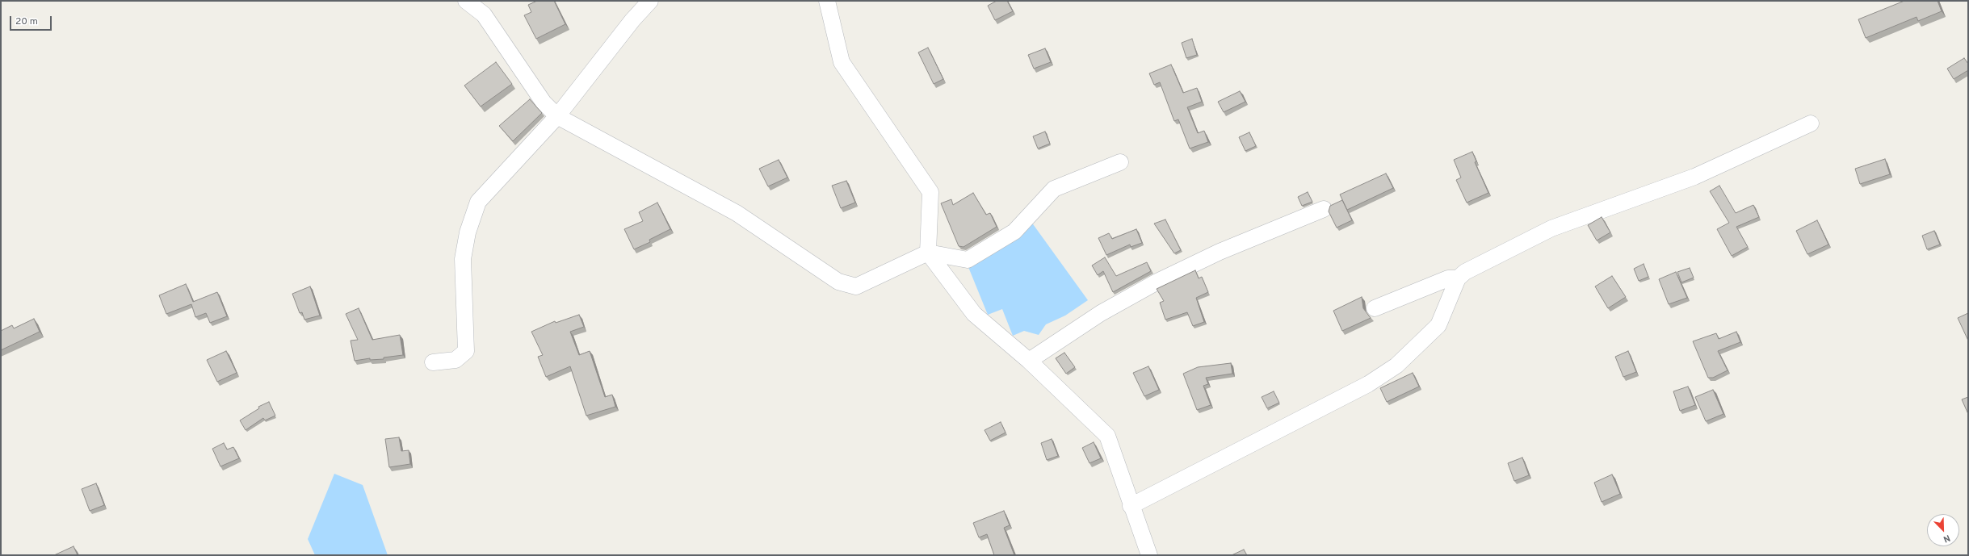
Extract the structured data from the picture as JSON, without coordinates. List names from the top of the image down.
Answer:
{
  "scale_bar": "20 m",
  "north": "bottom right"
}
